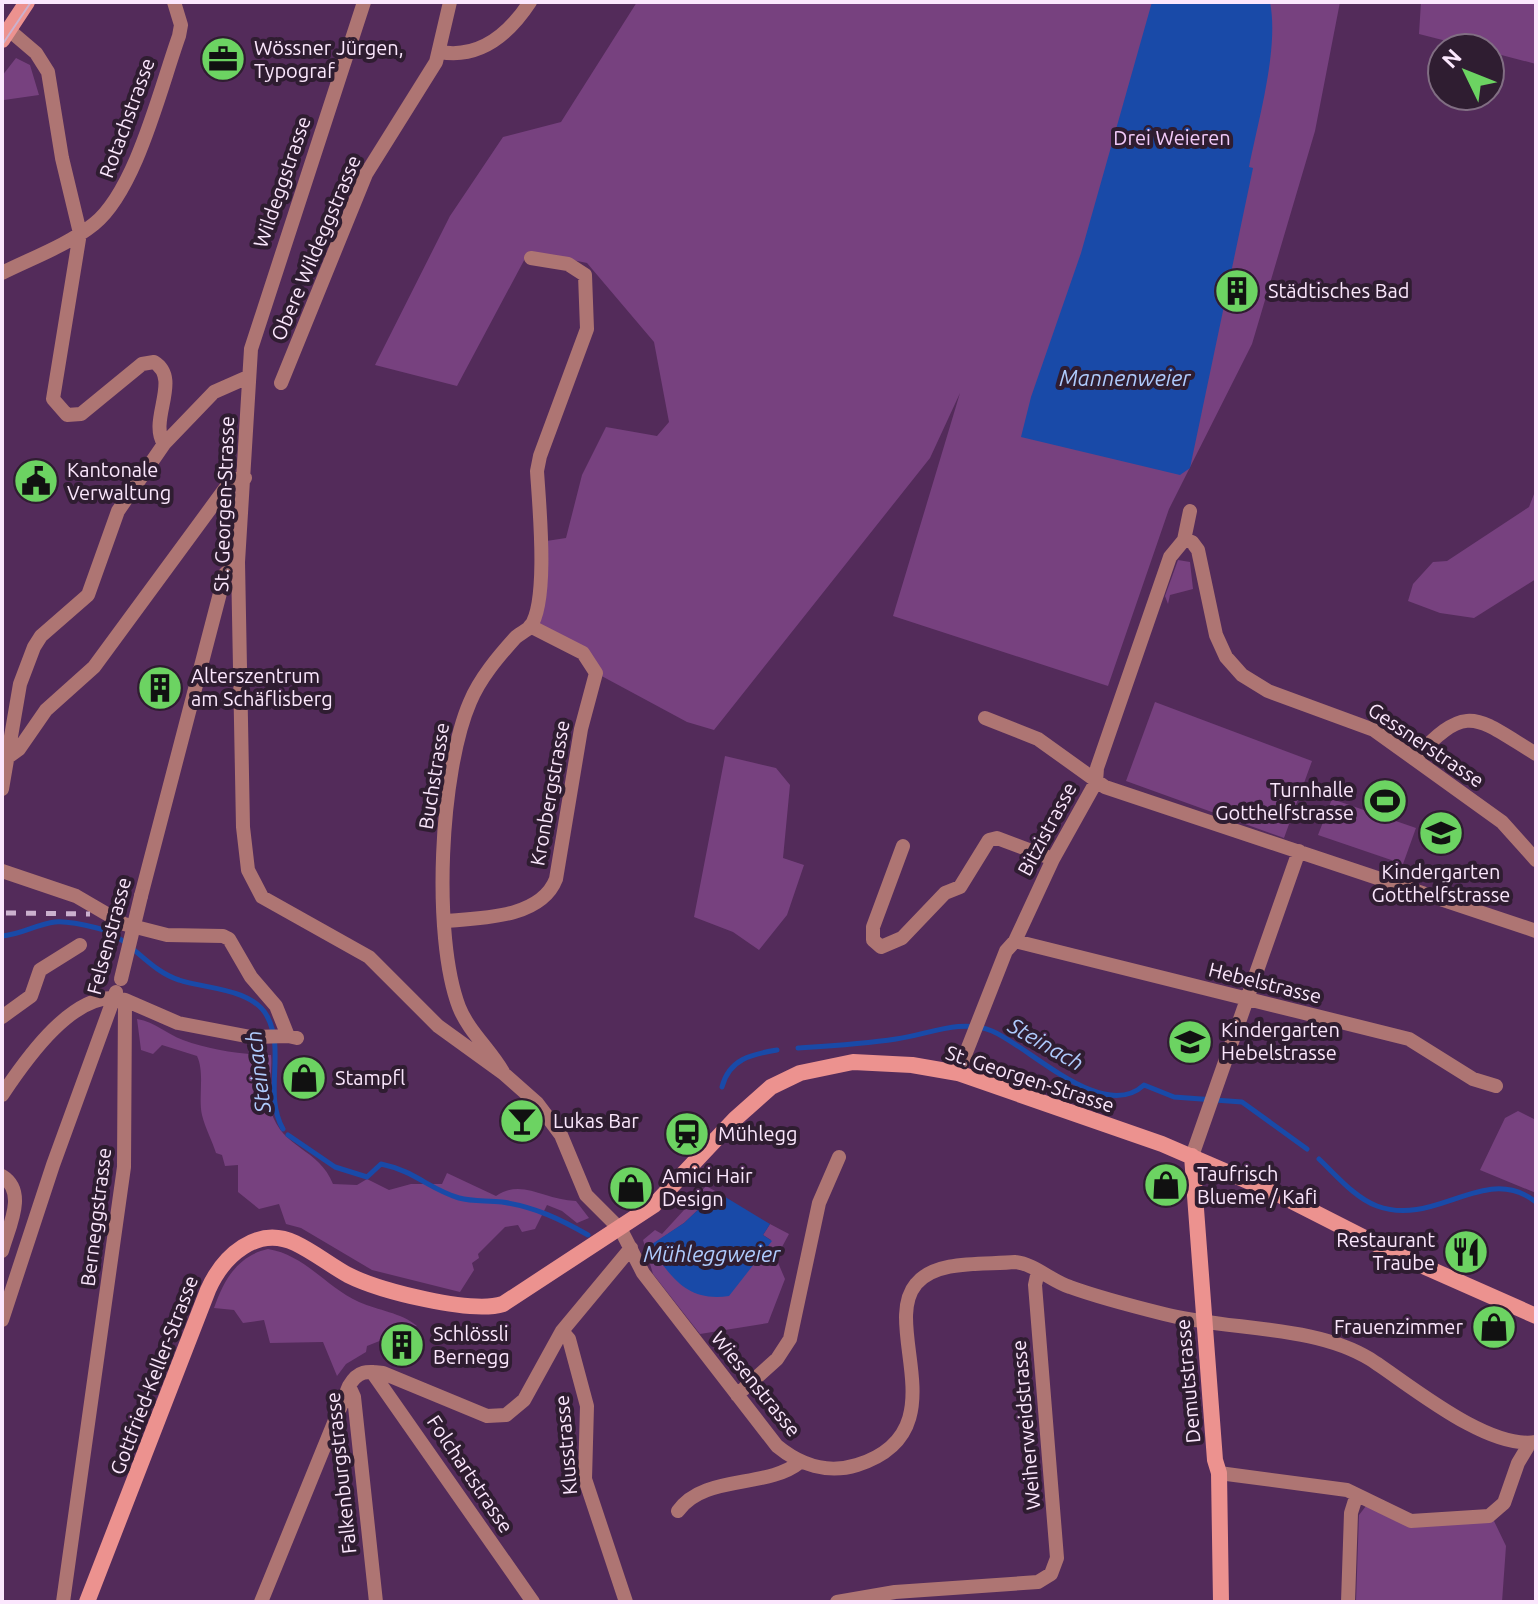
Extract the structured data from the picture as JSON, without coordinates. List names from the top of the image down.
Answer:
{
  "streets": {
    "street": [
      "Rotachstrasse",
      "Wildeggstrasse",
      "Obere Wildeggstrasse",
      "St. Georgen-Strasse",
      "Gessnerstrasse",
      "Buchstrasse",
      "Kronbergstrasse",
      "Bitzistrasse",
      "Felsenstrasse",
      "Hebelstrasse",
      "Berneggstrasse",
      "Gottfried-Keller-Strasse",
      "Demutstrasse",
      "Wiesenstrasse",
      "Weiherweidstrasse",
      "Klusstrasse",
      "Falkenburgstrasse",
      "Folchartstrasse"
    ]
  },
  "crossings": [
    ["Wildeggstrasse", "St. Georgen-Strasse"],
    ["St. Georgen-Strasse", "Buchstrasse"],
    ["St. Georgen-Strasse", "Bitzistrasse"],
    ["St. Georgen-Strasse", "Felsenstrasse"],
    ["St. Georgen-Strasse", "Gottfried-Keller-Strasse"],
    ["St. Georgen-Strasse", "Demutstrasse"],
    ["St. Georgen-Strasse", "Wiesenstrasse"],
    ["Gessnerstrasse", "Bitzistrasse"],
    ["Buchstrasse", "Kronbergstrasse"],
    ["Bitzistrasse", "Hebelstrasse"],
    ["Felsenstrasse", "Berneggstrasse"],
    ["Gottfried-Keller-Strasse", "Wiesenstrasse"],
    ["Demutstrasse", "Wiesenstrasse"],
    ["Wiesenstrasse", "Weiherweidstrasse"],
    ["Falkenburgstrasse", "Folchartstrasse"]
  ],
  "water": ["Mannenweier", "Steinach", "Mühleggweier"],
  "parks": ["Drei Weieren"],
  "places": {
    "office": ["Wössner Jürgen, Typograf"],
    "building": ["Städtisches Bad", "Alterszentrum am Schäflisberg", "Schlössli Bernegg"],
    "public building": ["Kantonale Verwaltung"],
    "sports": ["Turnhalle Gotthelfstrasse"],
    "school or university": ["Kindergarten Gotthelfstrasse", "Kindergarten Hebelstrasse"],
    "shop": [
      "Stampfl",
      "Taufrisch Blueme / Kafi",
      "Amici Hair Design",
      "Frauenzimmer"
    ],
    "bar": ["Lukas Bar"],
    "station": ["Mühlegg"],
    "restaurant": ["Restaurant Traube"]
  },
  "north": "top left"
}
